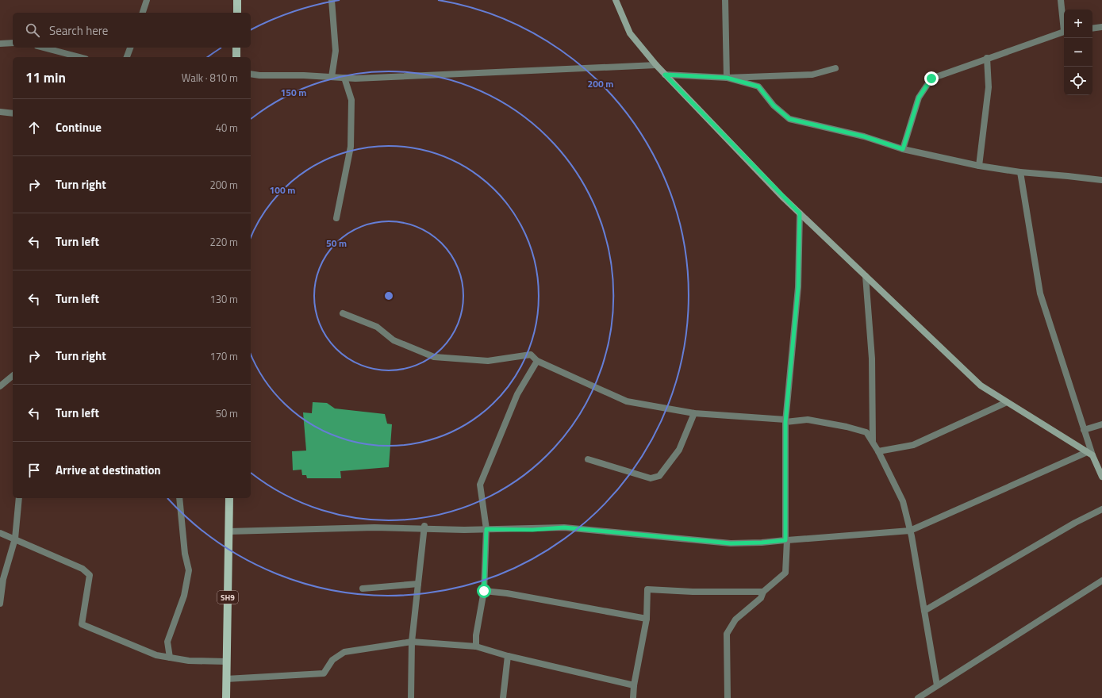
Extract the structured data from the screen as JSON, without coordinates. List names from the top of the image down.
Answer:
{
  "streets": {
    "main road": ["SH9"]
  },
  "page": {
    "map_buttons": ["+", "−"],
    "search": "Search here",
    "heading": ["11 min", "Walk · 810 m"],
    "list": [
      ["Continue", "40 m"],
      ["Turn right", "200 m"],
      ["Turn left", "220 m"],
      ["Turn left", "130 m"],
      ["Turn right", "170 m"],
      ["Turn left", "50 m"],
      "Arrive at destination"
    ]
  },
  "rings": [
    "200 m",
    "150 m",
    "100 m",
    "50 m"
  ]
}
